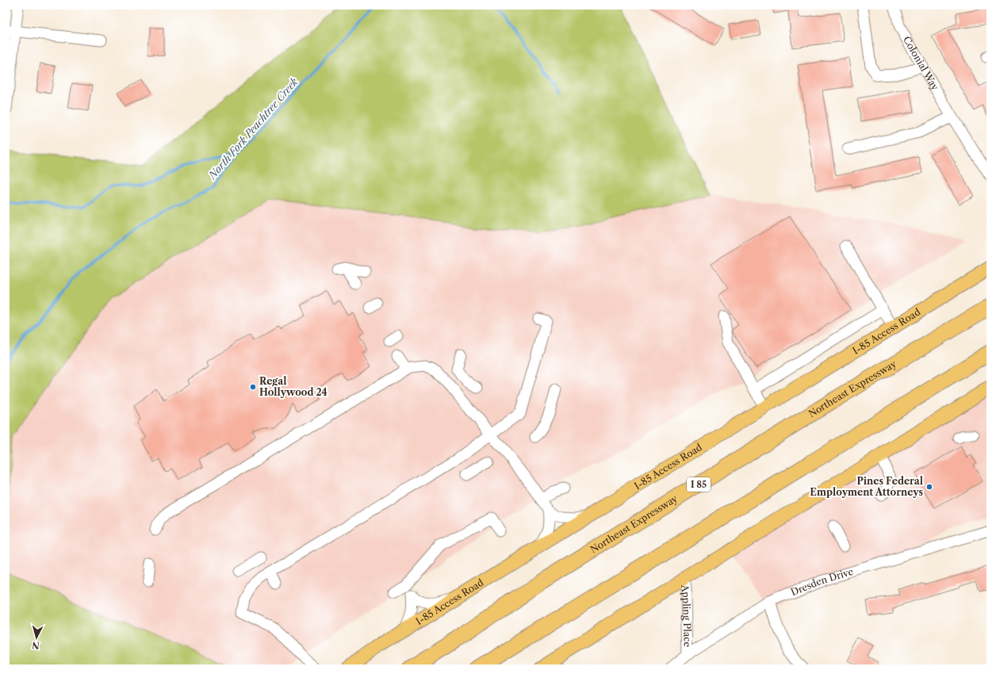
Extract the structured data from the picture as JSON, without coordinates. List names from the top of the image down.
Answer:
{
  "streets": {
    "highway": ["Northeast Expressway", "I 85"],
    "main road": ["I-85 Access Road"],
    "street": ["Colonial Way", "Dresden Drive", "Appling Place"]
  },
  "crossings": [
    ["Dresden Drive", "Appling Place"]
  ],
  "water": ["North Fork Peachtree Creek"],
  "places": ["Regal Hollywood 24", "Pines Federal Employment Attorneys"],
  "north": "bottom"
}
